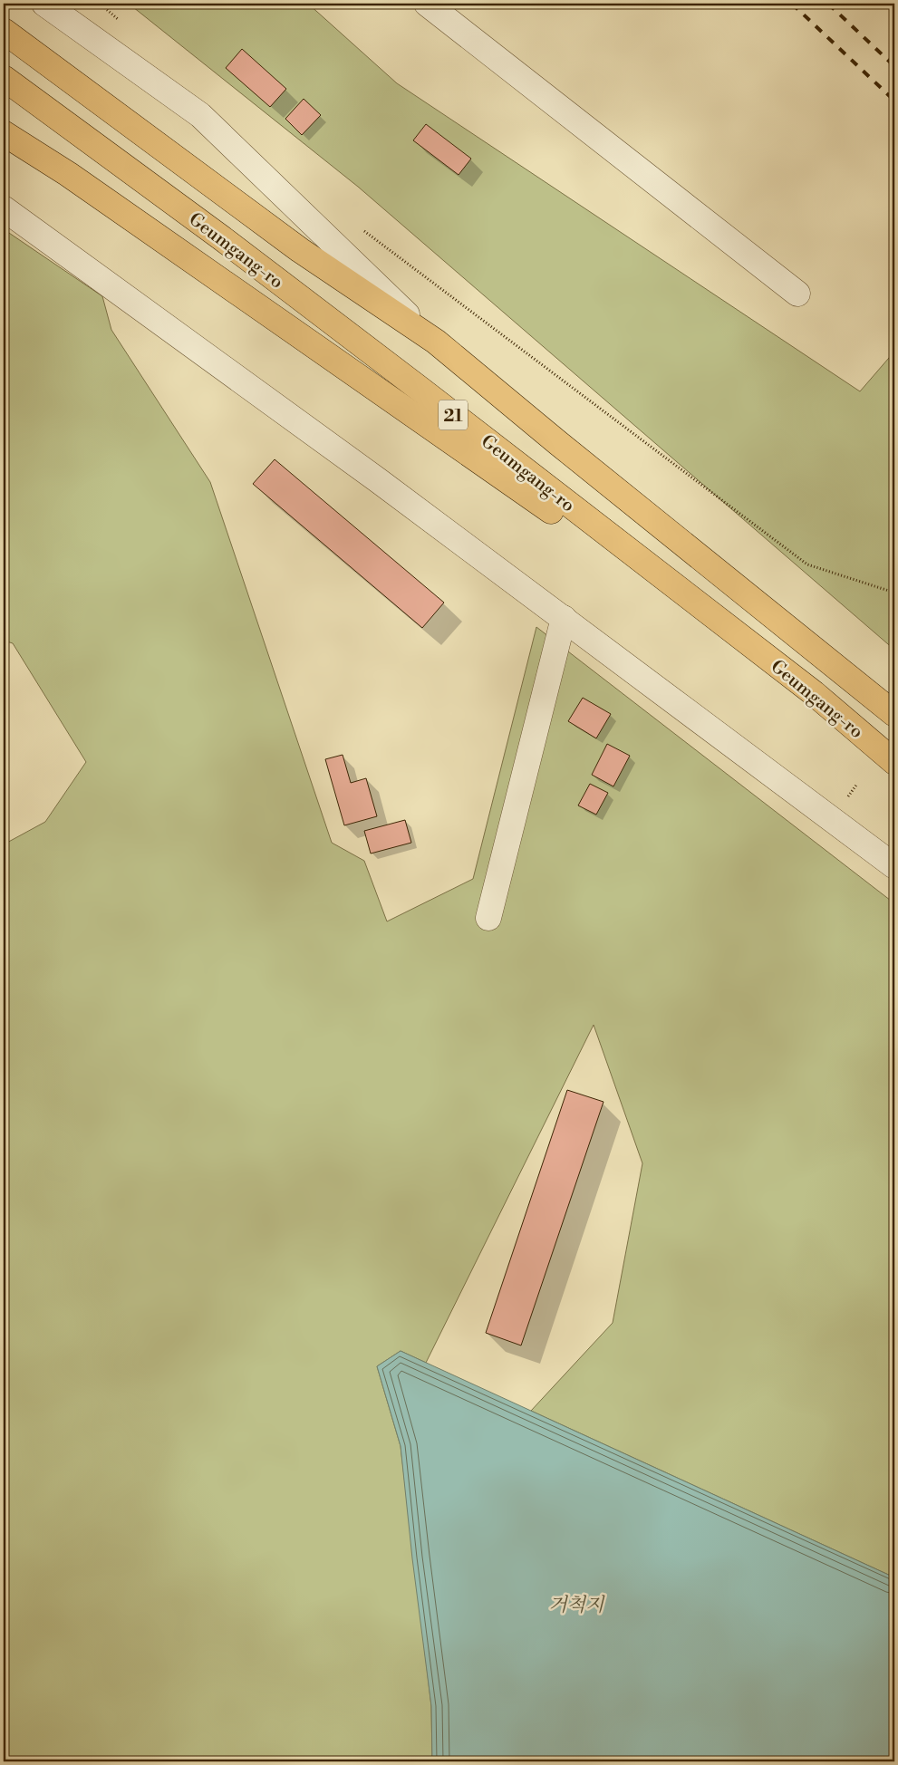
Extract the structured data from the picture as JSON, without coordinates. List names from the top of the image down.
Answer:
{
  "streets": {
    "highway": ["Geumgang-ro", "21"]
  },
  "water": ["거척지"]
}
